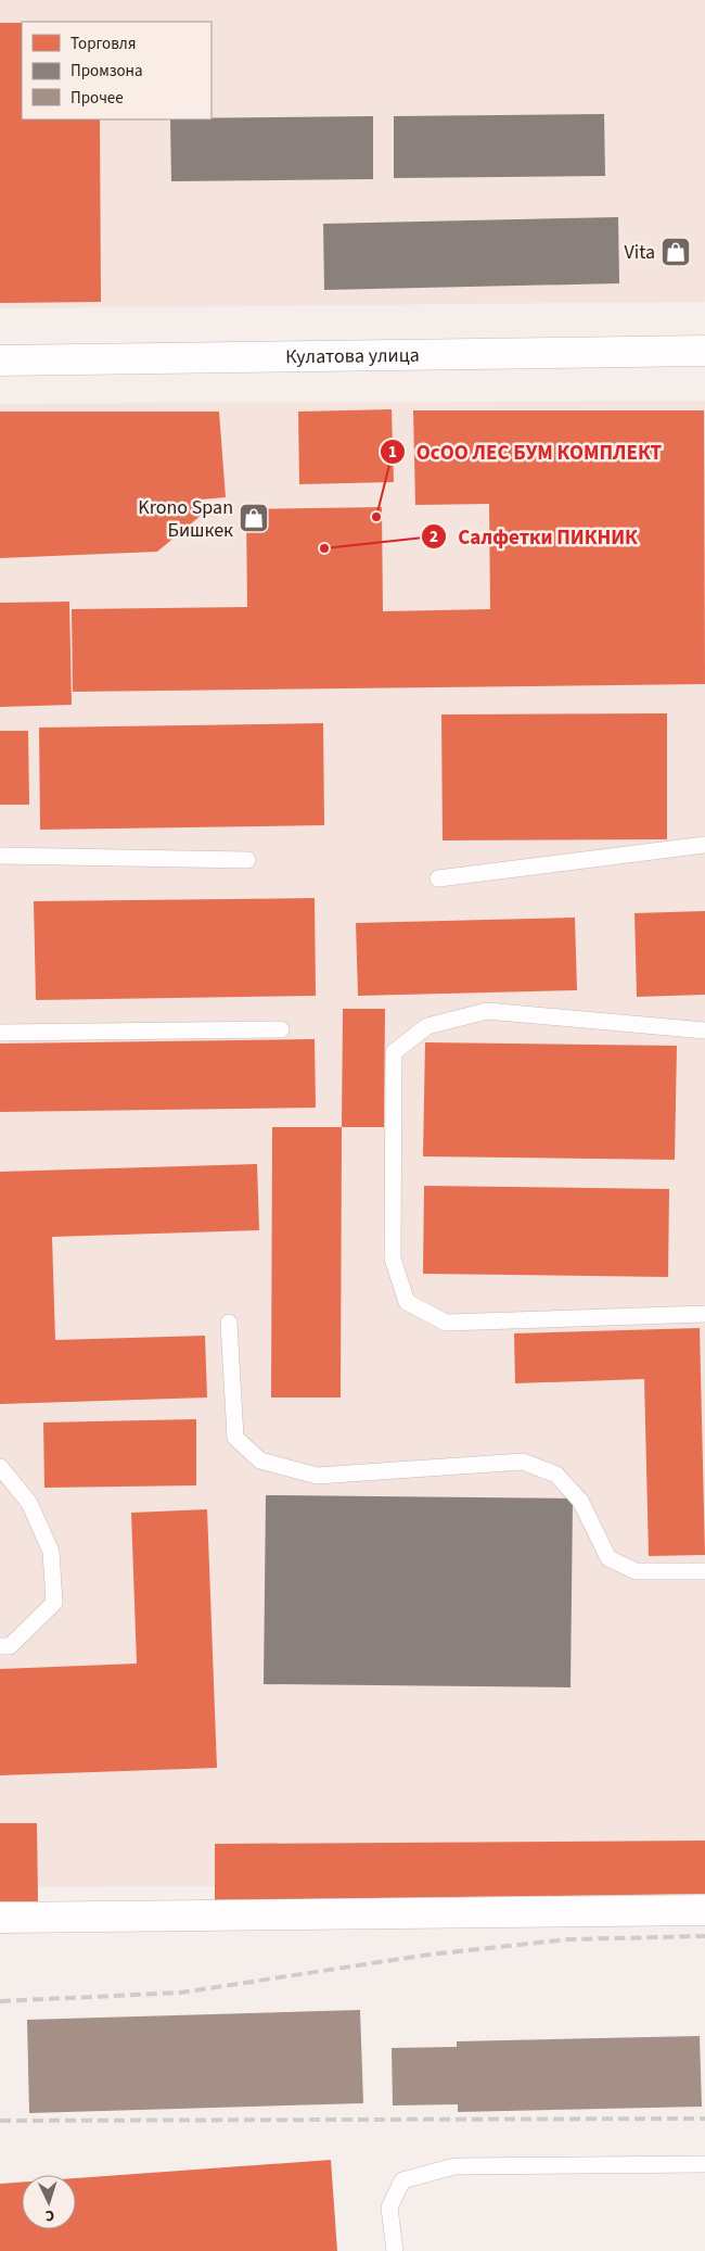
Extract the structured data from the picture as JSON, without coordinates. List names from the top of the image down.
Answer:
{
  "streets": {
    "street": ["Кулатова улица"]
  },
  "places": {
    "shop": ["Vita", "Krono Span Бишкек"],
    "other": ["ОсОО ЛЕС БУМ КОМПЛЕКТ", "Салфетки ПИКНИК"]
  },
  "legend": ["Торговля", "Промзона", "Прочее"],
  "north": "bottom"
}
